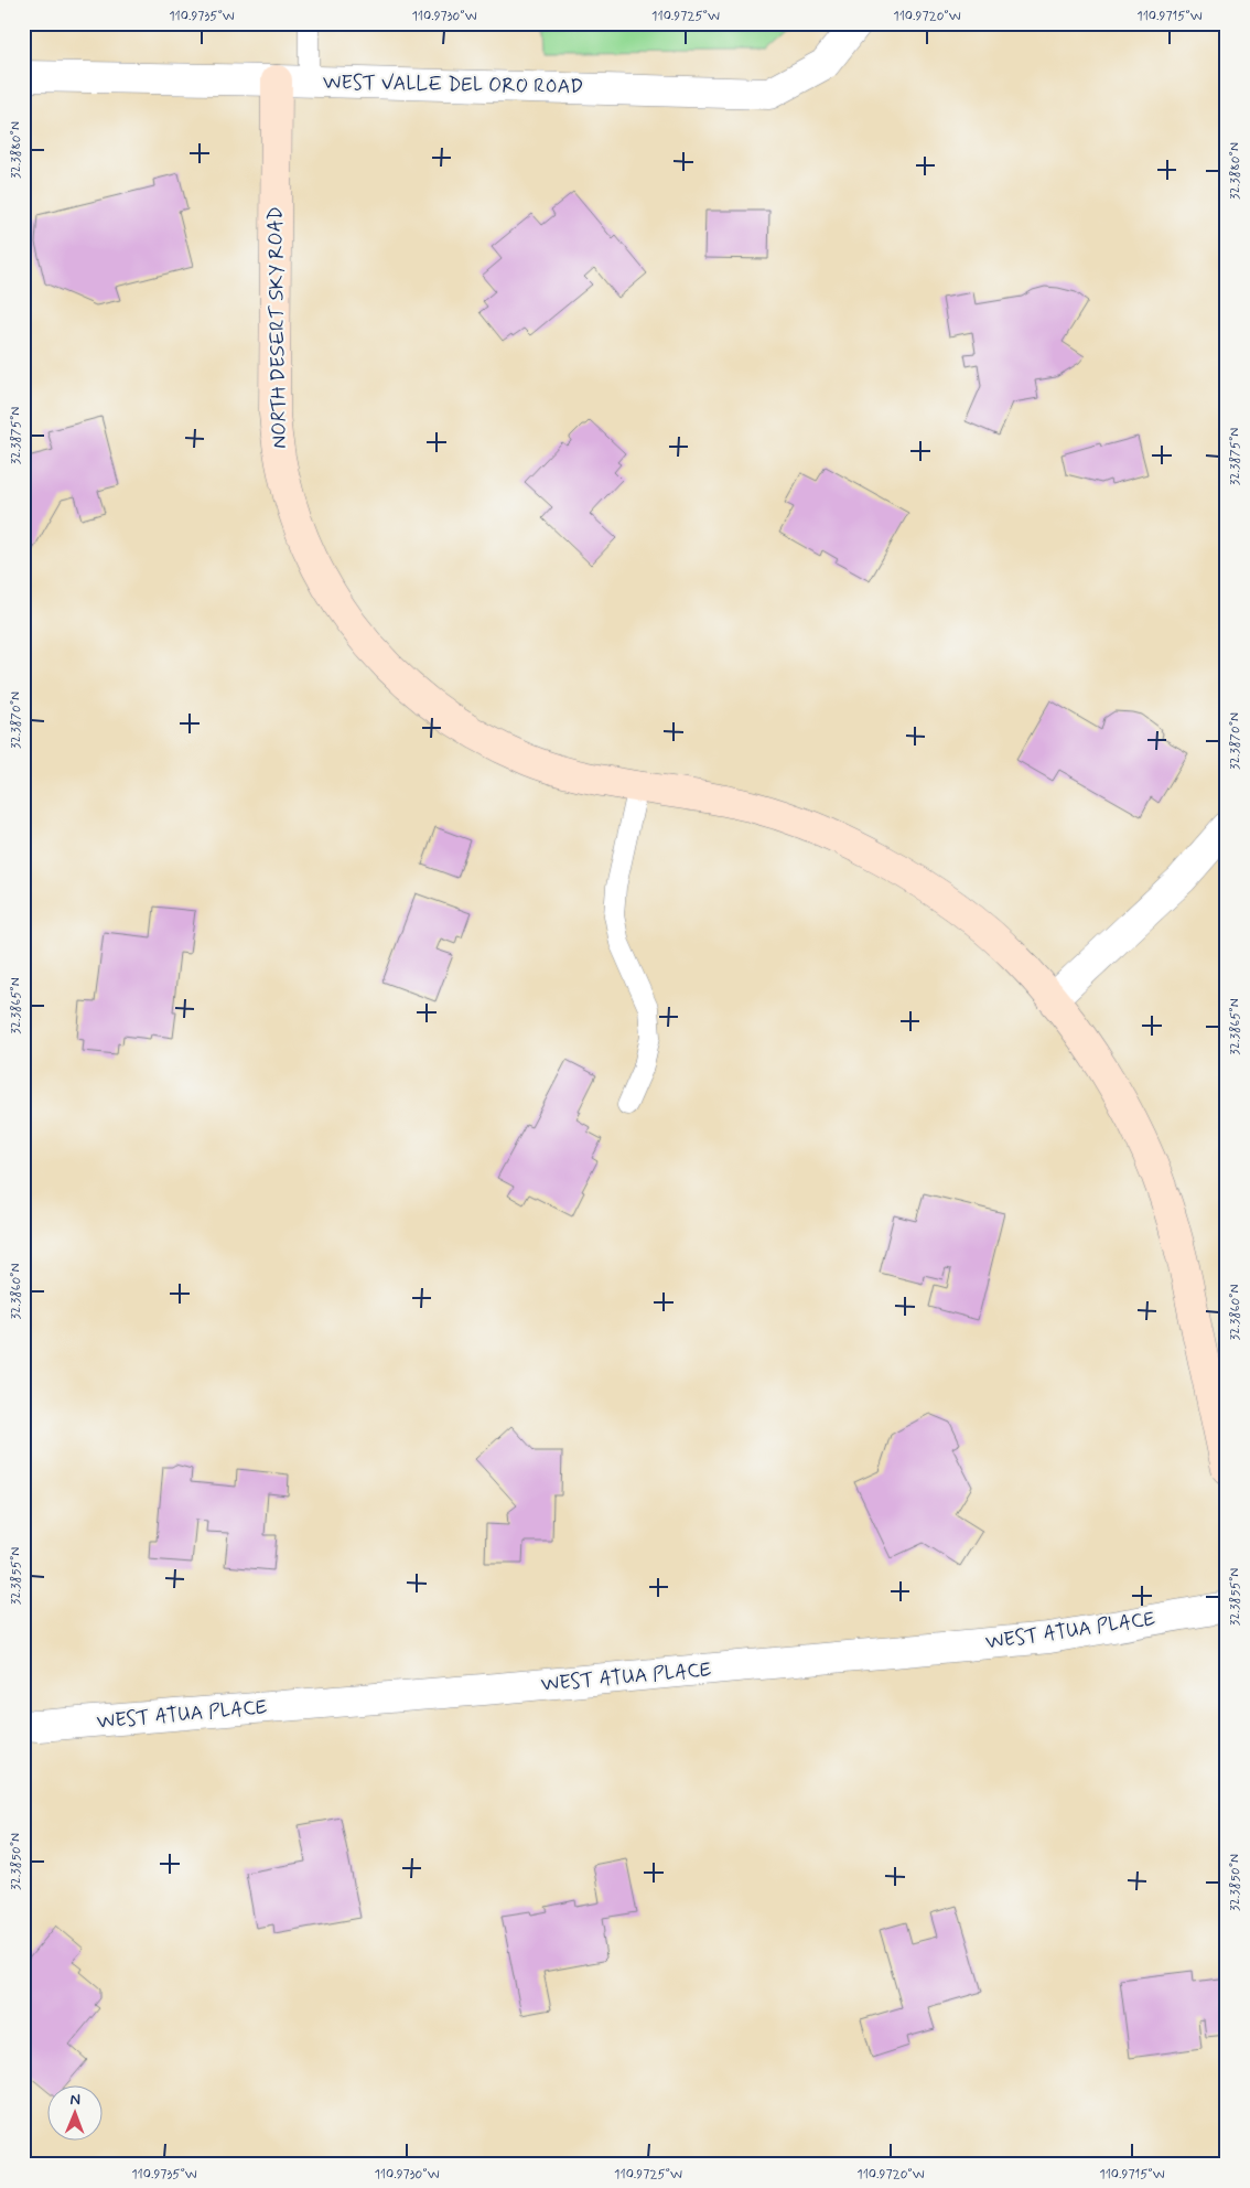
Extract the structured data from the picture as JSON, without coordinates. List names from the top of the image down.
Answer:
{
  "streets": {
    "street": ["WEST VALLE DEL ORO ROAD", "NORTH DESERT SKY ROAD", "WEST ATUA PLACE"]
  },
  "crossings": [
    ["WEST VALLE DEL ORO ROAD", "NORTH DESERT SKY ROAD"]
  ],
  "north": "top",
  "coordinates": [
    "110.9735°W",
    "110.9730°W",
    "110.9725°W",
    "110.9720°W",
    "110.9715°W",
    "32.3880°N",
    "32.3875°N",
    "32.3870°N",
    "32.3865°N",
    "32.3860°N",
    "32.3855°N",
    "32.3850°N"
  ]
}
